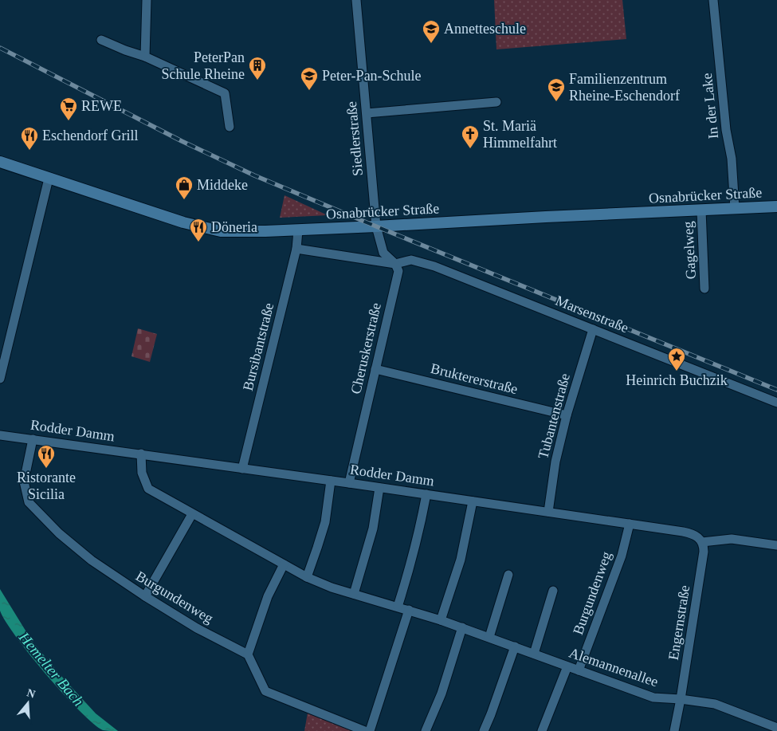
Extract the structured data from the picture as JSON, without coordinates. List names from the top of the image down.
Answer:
{
  "streets": {
    "main road": ["Osnabrücker Straße"],
    "street": [
      "In der Lake",
      "Siedlerstraße",
      "Gagelweg",
      "Marsenstraße",
      "Bursibantstraße",
      "Cheruskerstraße",
      "Bruktererstraße",
      "Tubantenstraße",
      "Rodder Damm",
      "Burgundenweg",
      "Engernstraße",
      "Alemannenallee"
    ]
  },
  "crossings": [
    ["In der Lake", "Osnabrücker Straße"],
    ["Siedlerstraße", "Osnabrücker Straße"],
    ["Osnabrücker Straße", "Gagelweg"],
    ["Osnabrücker Straße", "Bursibantstraße"],
    ["Marsenstraße", "Cheruskerstraße"],
    ["Marsenstraße", "Tubantenstraße"],
    ["Bursibantstraße", "Rodder Damm"],
    ["Cheruskerstraße", "Bruktererstraße"],
    ["Cheruskerstraße", "Rodder Damm"],
    ["Bruktererstraße", "Tubantenstraße"],
    ["Tubantenstraße", "Rodder Damm"],
    ["Rodder Damm", "Burgundenweg"],
    ["Rodder Damm", "Engernstraße"],
    ["Rodder Damm", "Alemannenallee"],
    ["Burgundenweg", "Alemannenallee"],
    ["Engernstraße", "Alemannenallee"]
  ],
  "water": ["Hemelter Bach"],
  "places": {
    "school or university": ["Annetteschule", "Peter-Pan-Schule", "Familienzentrum Rheine-Eschendorf"],
    "building": ["PeterPan Schule Rheine"],
    "supermarket": ["REWE"],
    "church": ["St. Mariä Himmelfahrt"],
    "restaurant": ["Eschendorf Grill", "Döneria", "Ristorante Sicilia"],
    "shop": ["Middeke"],
    "place": ["Heinrich Buchzik"]
  },
  "north": "top"
}
